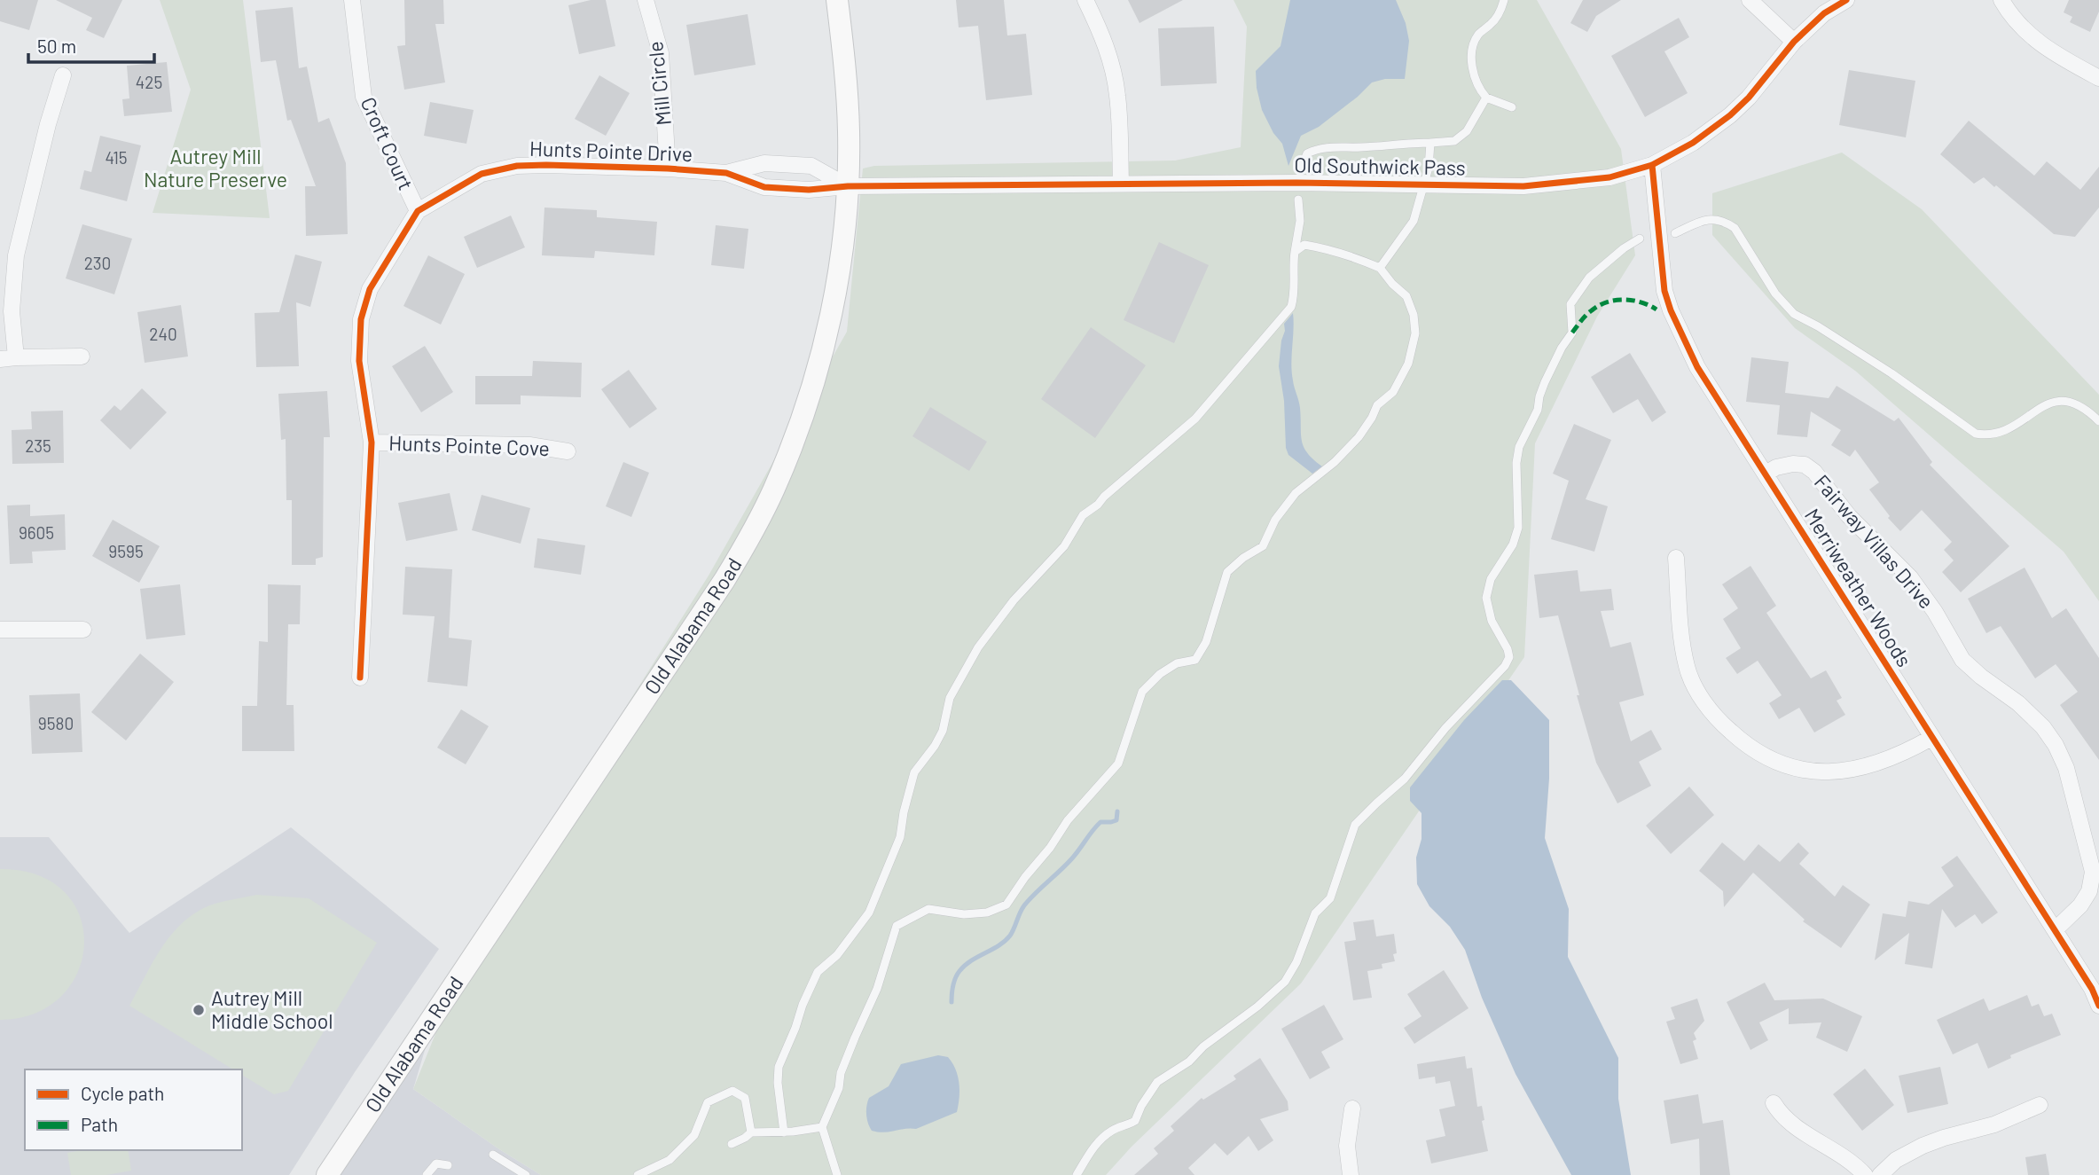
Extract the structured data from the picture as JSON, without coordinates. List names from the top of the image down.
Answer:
{
  "streets": {
    "main road": ["Old Alabama Road"],
    "street": [
      "Mill Circle",
      "Croft Court",
      "Hunts Pointe Drive",
      "Old Southwick Pass",
      "Hunts Pointe Cove",
      "Fairway Villas Drive",
      "Merriweather Woods"
    ]
  },
  "crossings": [
    ["Mill Circle", "Hunts Pointe Drive"],
    ["Croft Court", "Hunts Pointe Drive"],
    ["Hunts Pointe Drive", "Old Southwick Pass"],
    ["Hunts Pointe Drive", "Hunts Pointe Cove"],
    ["Hunts Pointe Drive", "Old Alabama Road"],
    ["Old Southwick Pass", "Merriweather Woods"],
    ["Old Southwick Pass", "Old Alabama Road"],
    ["Fairway Villas Drive", "Merriweather Woods"]
  ],
  "parks": ["Autrey Mill Nature Preserve"],
  "places": ["Autrey Mill Middle School"],
  "house_numbers": [
    "425",
    "415",
    "230",
    "240",
    "235",
    "9605",
    "9595",
    "9580"
  ],
  "legend": ["Cycle path", "Path"],
  "scale_bar": "50 m"
}
